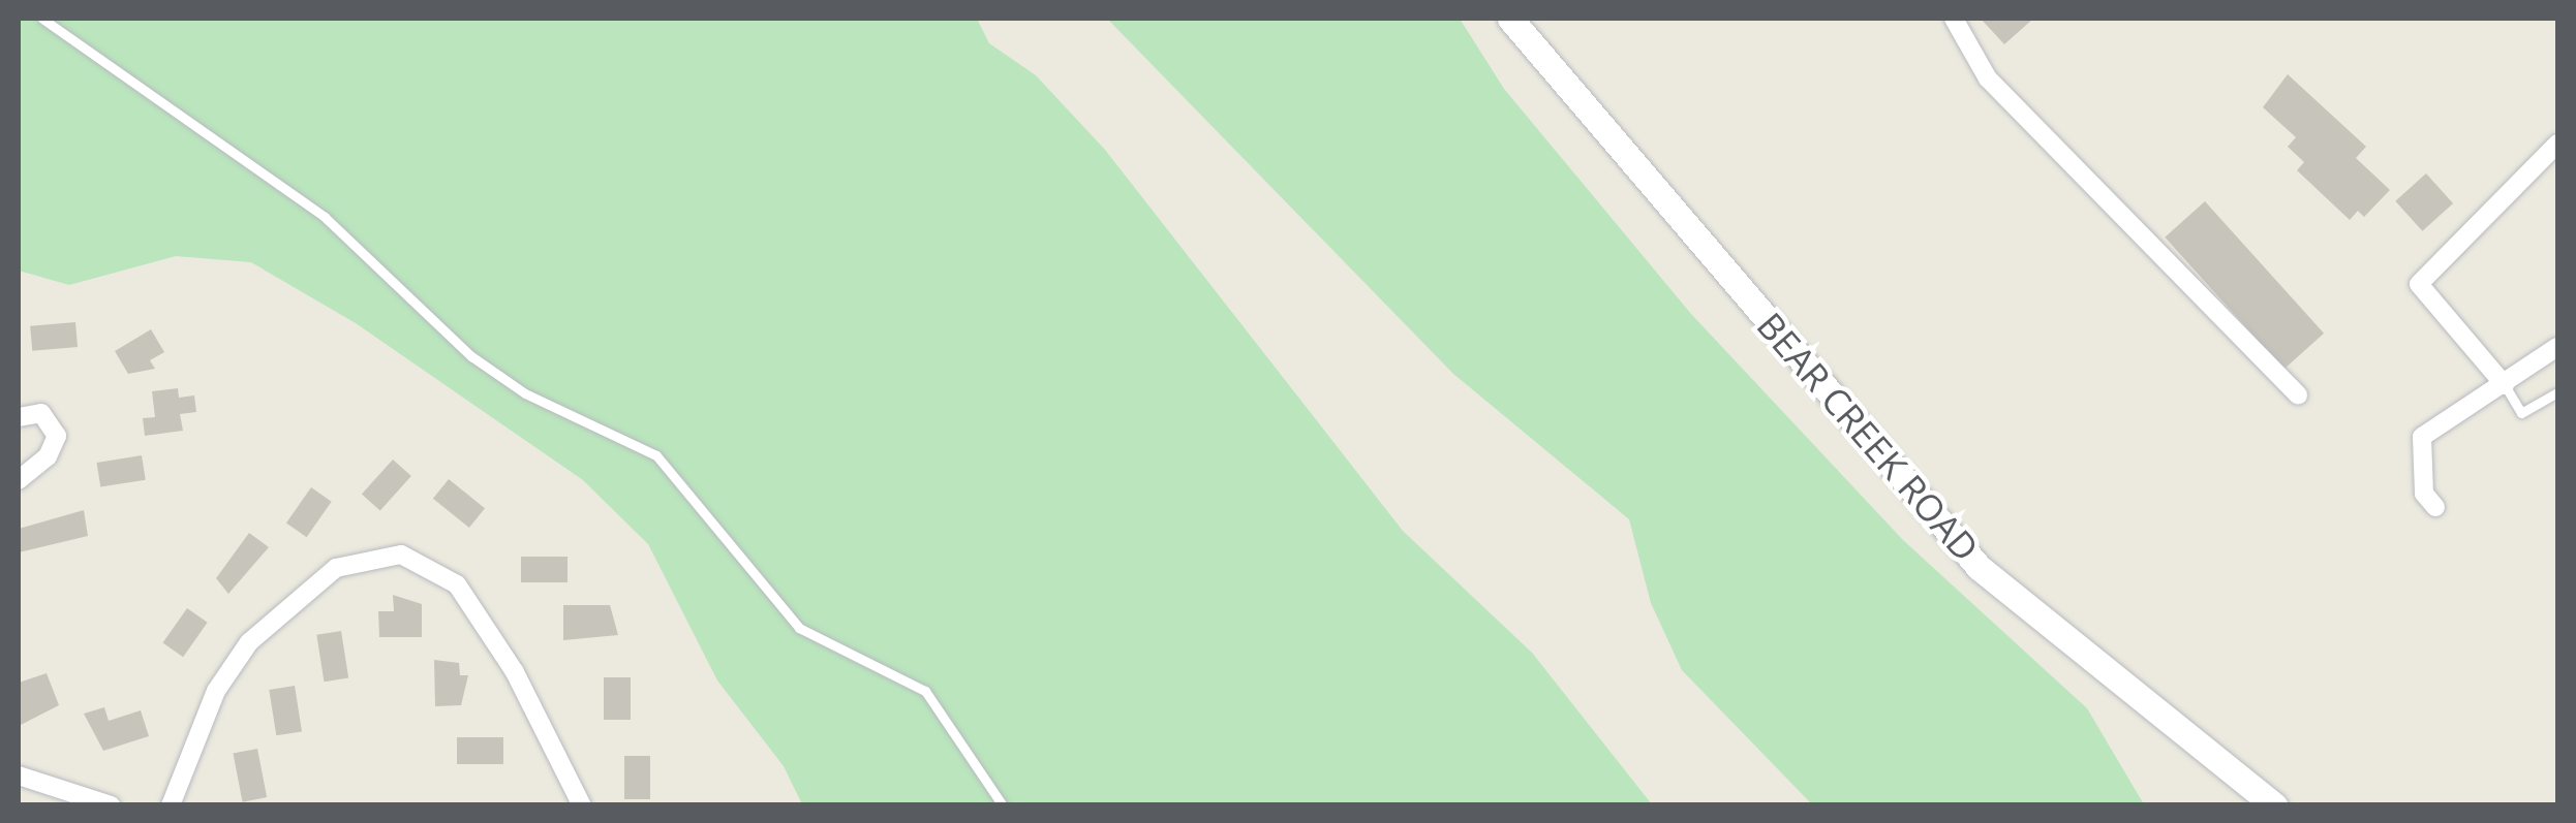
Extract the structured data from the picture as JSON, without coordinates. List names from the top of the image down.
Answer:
{
  "streets": {
    "street": ["BEAR CREEK ROAD"]
  }
}
